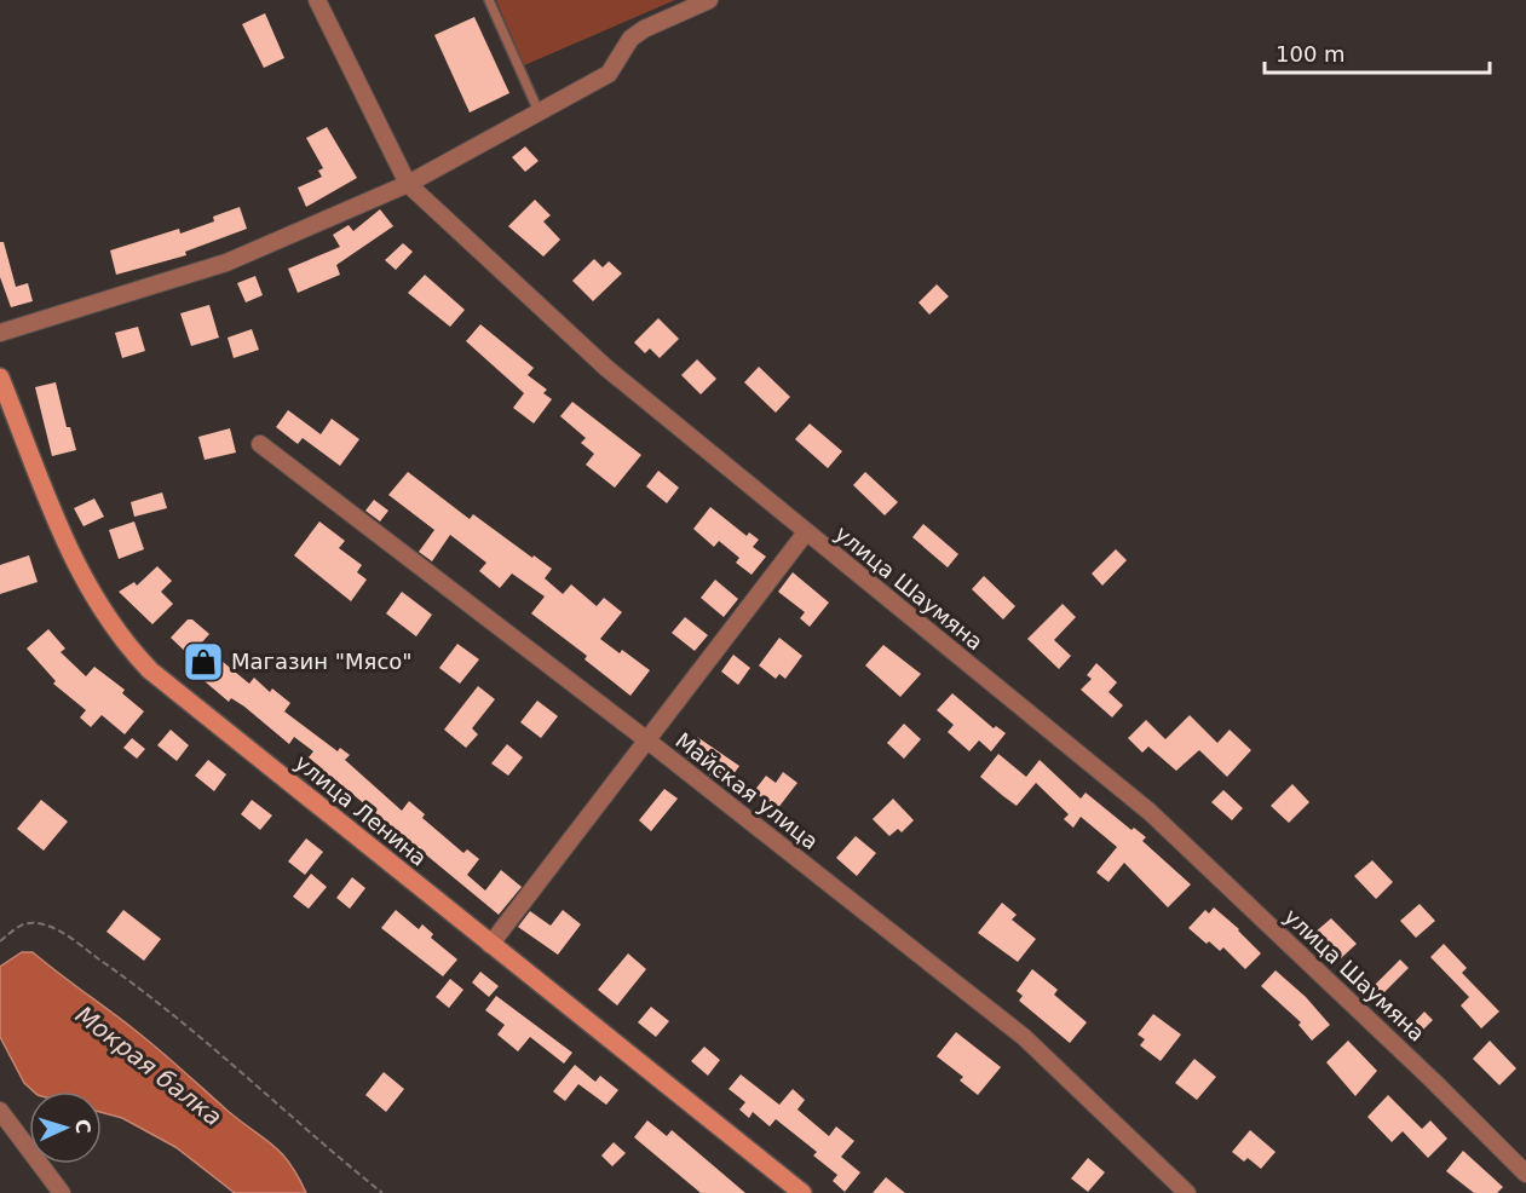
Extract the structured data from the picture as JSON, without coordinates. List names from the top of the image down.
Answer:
{
  "streets": {
    "street": ["улица Шаумяна", "Майская улица", "улица Ленина"]
  },
  "water": ["Мокрая балка"],
  "places": {
    "shop": ["Магазин \"Мясо\""]
  },
  "scale_bar": "100 m",
  "north": "right"
}
